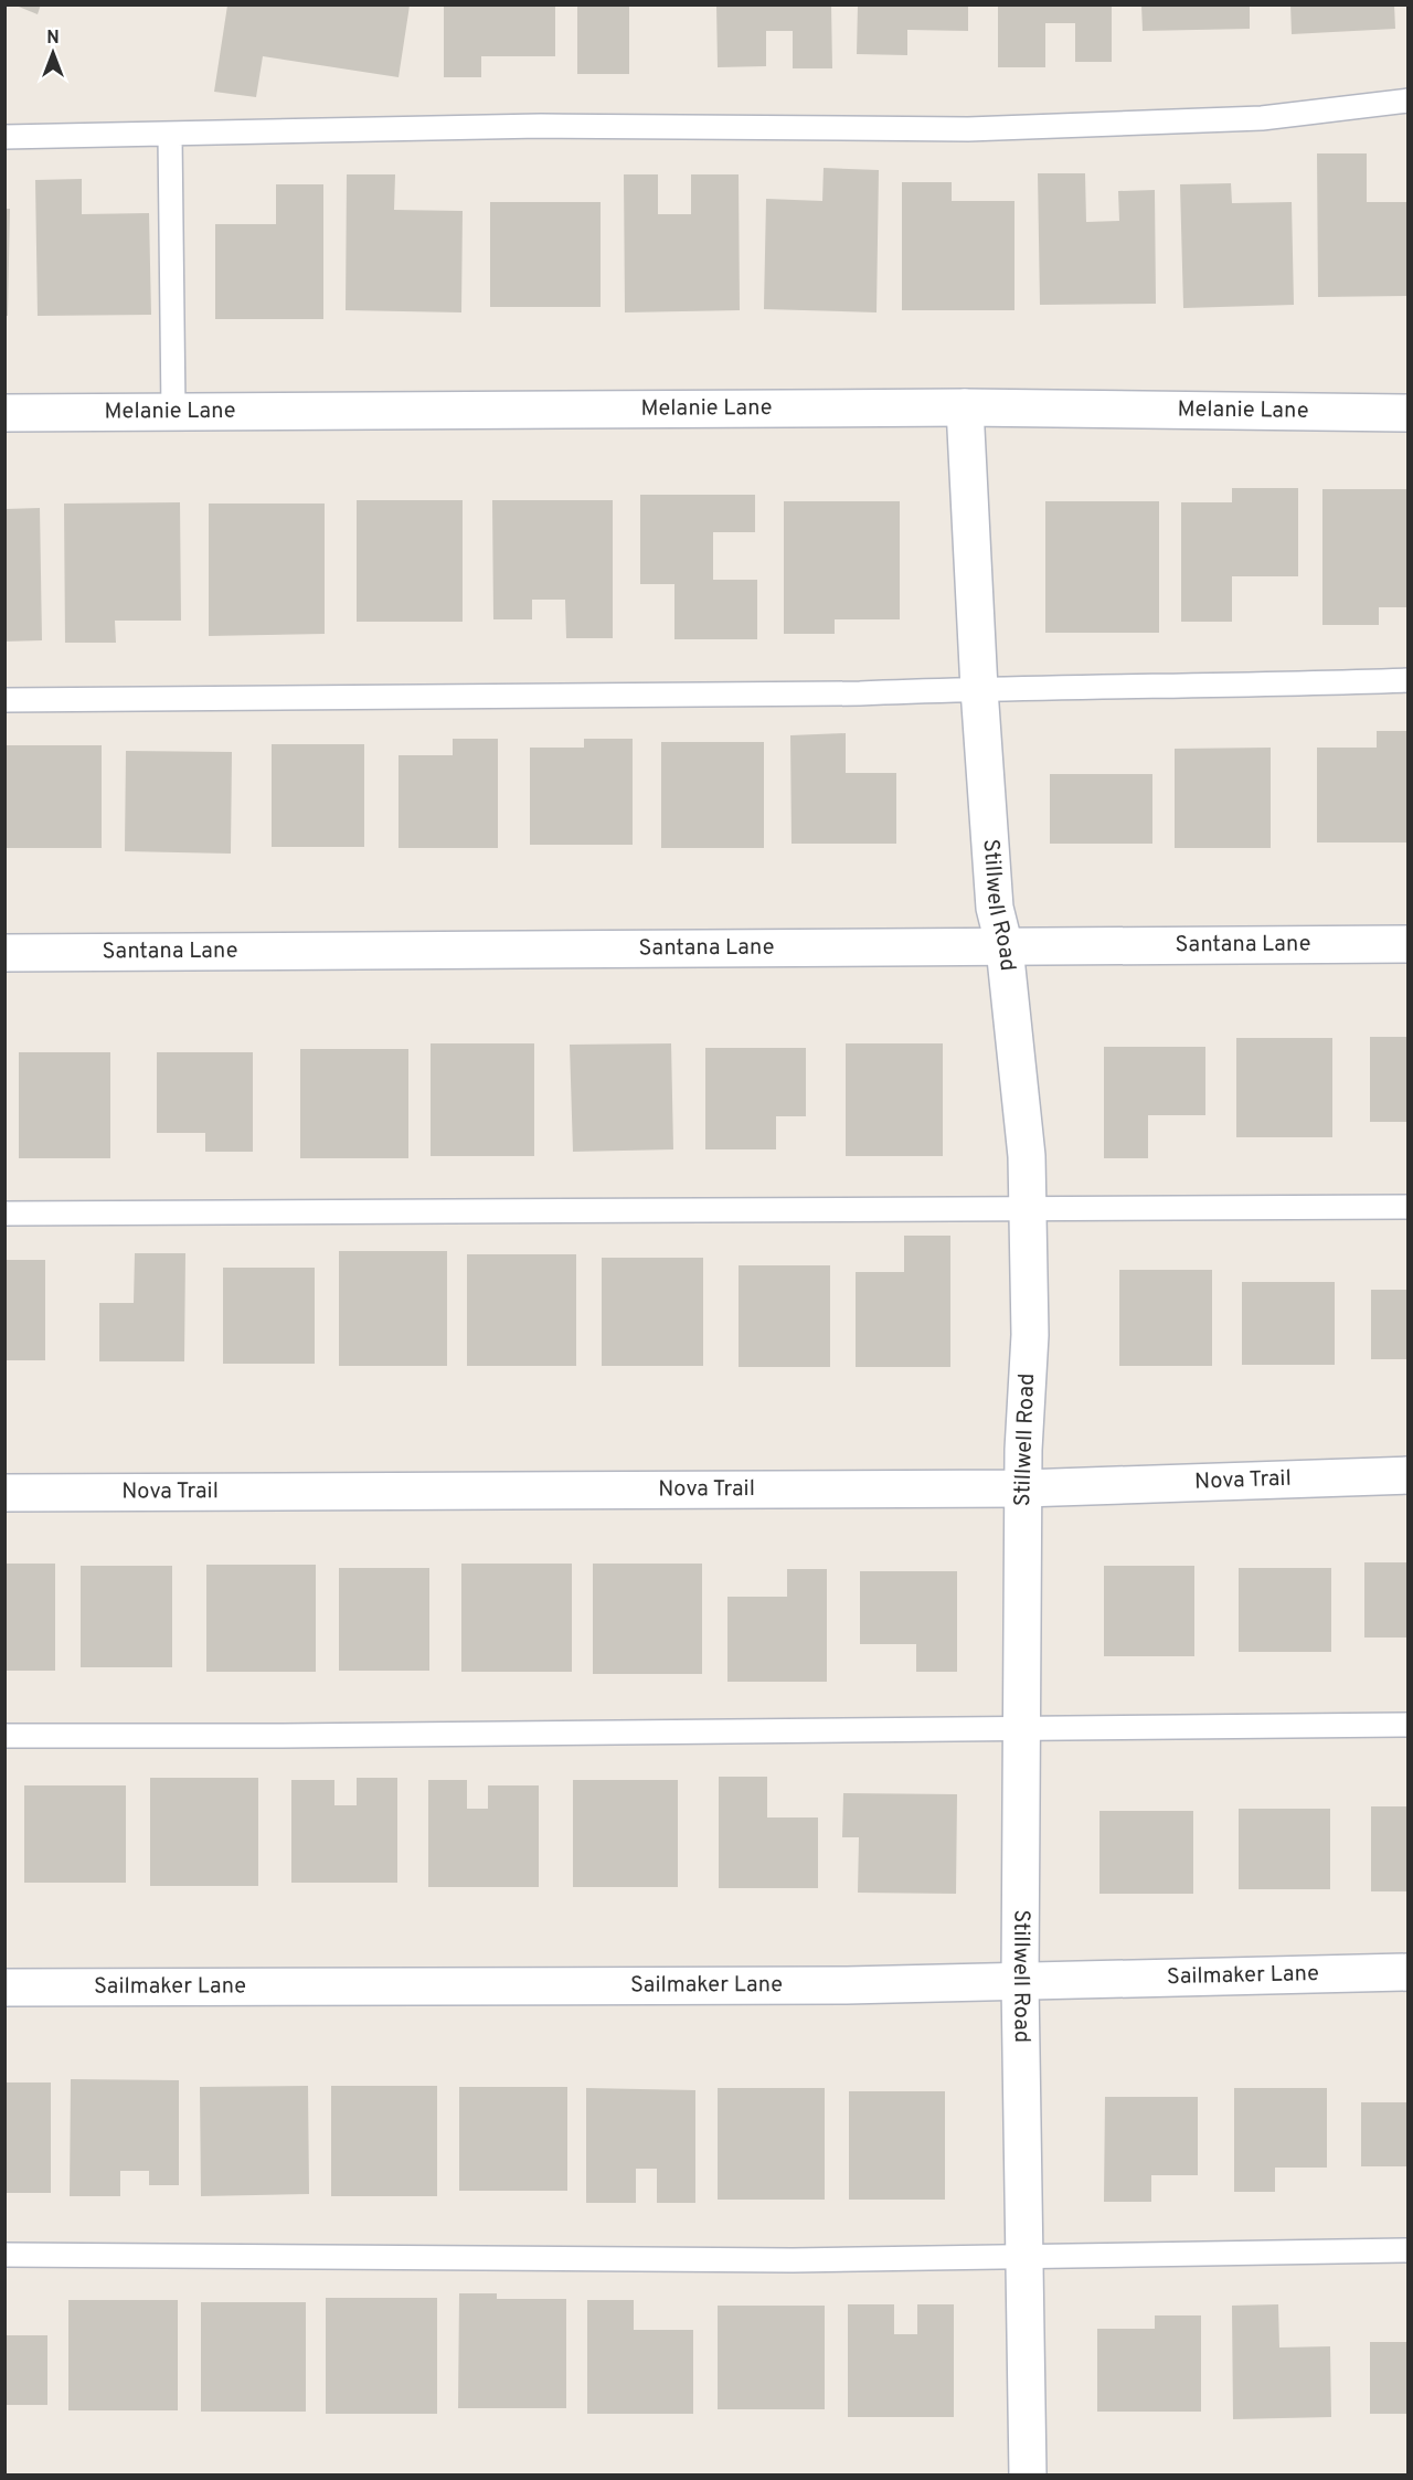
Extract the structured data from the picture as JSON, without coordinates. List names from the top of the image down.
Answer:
{
  "streets": {
    "street": [
      "Melanie Lane",
      "Stillwell Road",
      "Santana Lane",
      "Nova Trail",
      "Sailmaker Lane"
    ]
  },
  "crossings": [
    ["Melanie Lane", "Stillwell Road"],
    ["Stillwell Road", "Santana Lane"],
    ["Stillwell Road", "Nova Trail"],
    ["Stillwell Road", "Sailmaker Lane"]
  ],
  "north": "top"
}
